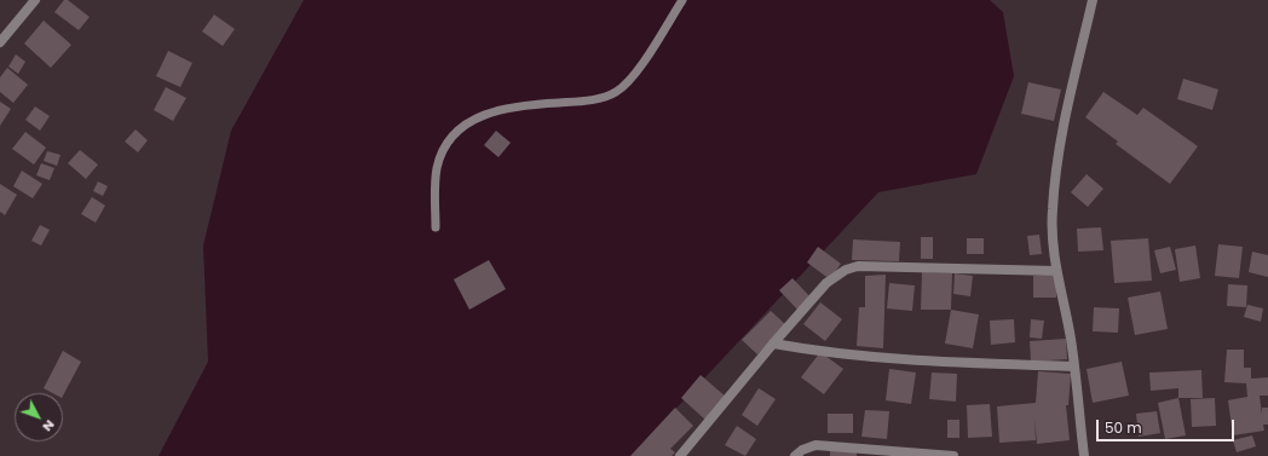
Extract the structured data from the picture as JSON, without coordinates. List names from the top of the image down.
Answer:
{
  "scale_bar": "50 m",
  "north": "bottom right"
}
